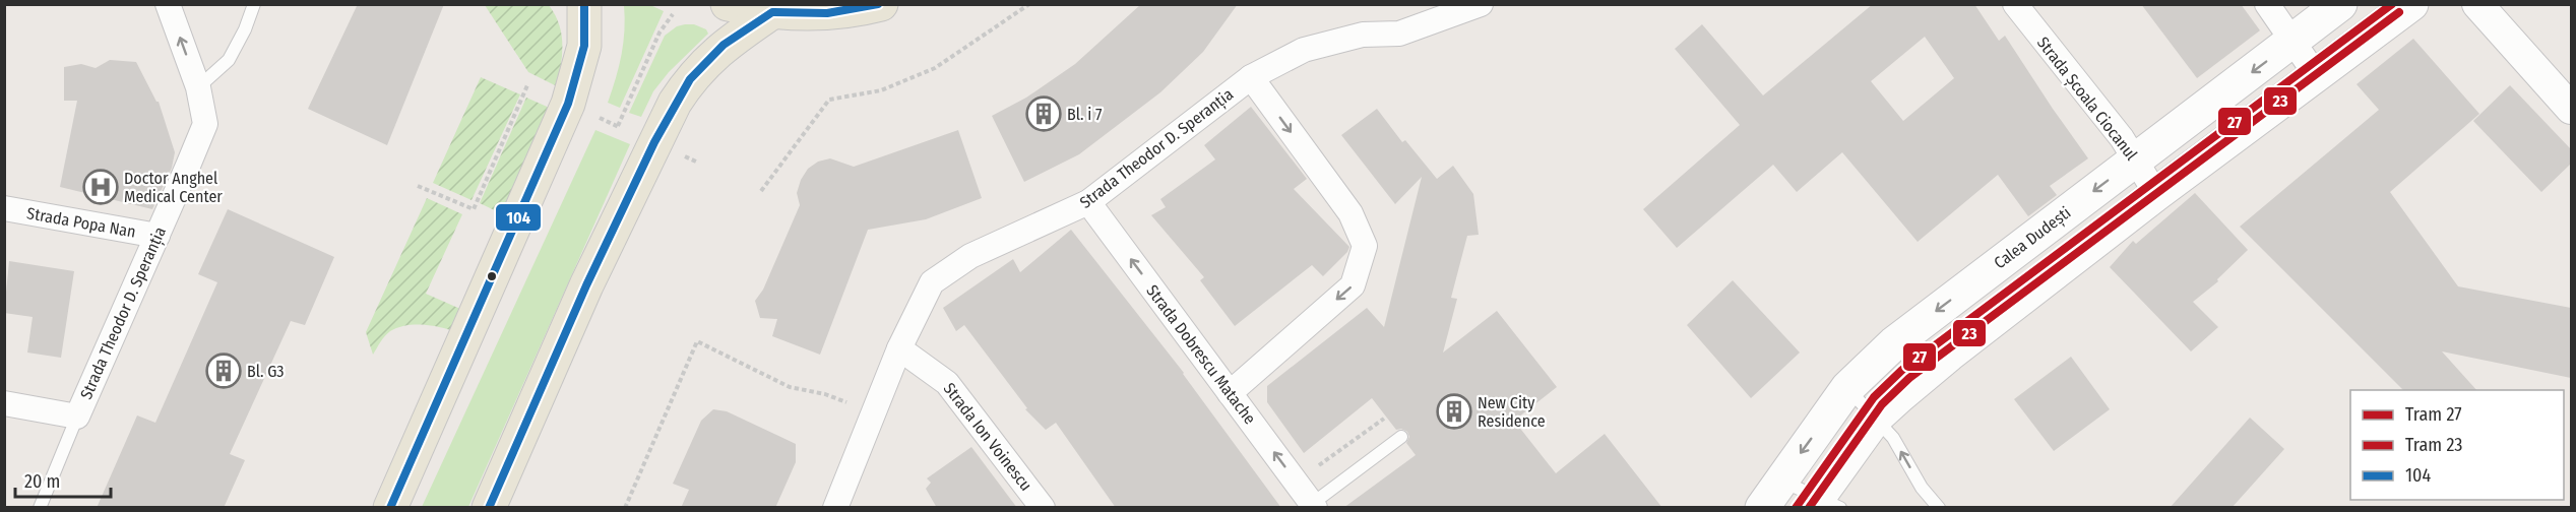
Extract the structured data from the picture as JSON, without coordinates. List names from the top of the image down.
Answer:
{
  "streets": {
    "main road": ["Calea Dudești"],
    "street": [
      "Strada Școala Ciocanul",
      "Strada Theodor D. Speranția",
      "Strada Popa Nan",
      "Strada Dobrescu Matache",
      "Strada Ion Voinescu"
    ]
  },
  "crossings": [
    ["Strada Școala Ciocanul", "Calea Dudești"],
    ["Strada Theodor D. Speranția", "Strada Popa Nan"],
    ["Strada Theodor D. Speranția", "Strada Dobrescu Matache"],
    ["Strada Theodor D. Speranția", "Strada Ion Voinescu"]
  ],
  "one_way": ["Strada Dobrescu Matache"],
  "places": {
    "building": ["Bl. i 7", "Bl. G3", "New City Residence"],
    "hospital": ["Doctor Anghel Medical Center"]
  },
  "lines": ["tram line 27", "transit line 104", "tram line 23"],
  "legend": ["Tram 27", "Tram 23", "104"],
  "scale_bar": "20 m"
}
